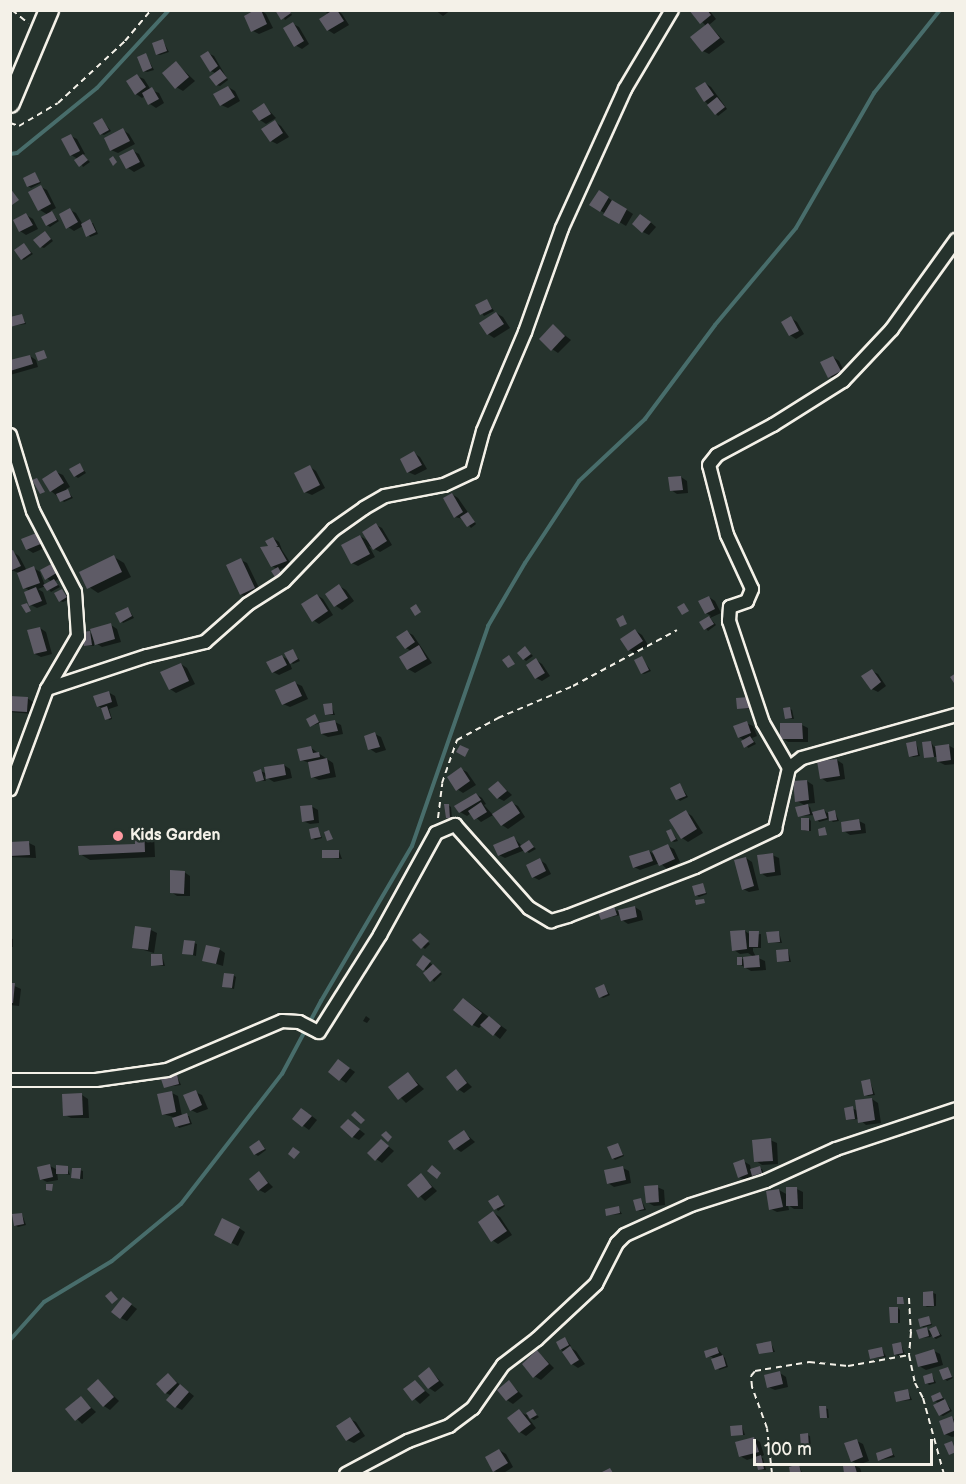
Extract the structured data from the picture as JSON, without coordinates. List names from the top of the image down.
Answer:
{
  "places": ["Kids Garden"],
  "scale_bar": "100 m"
}
